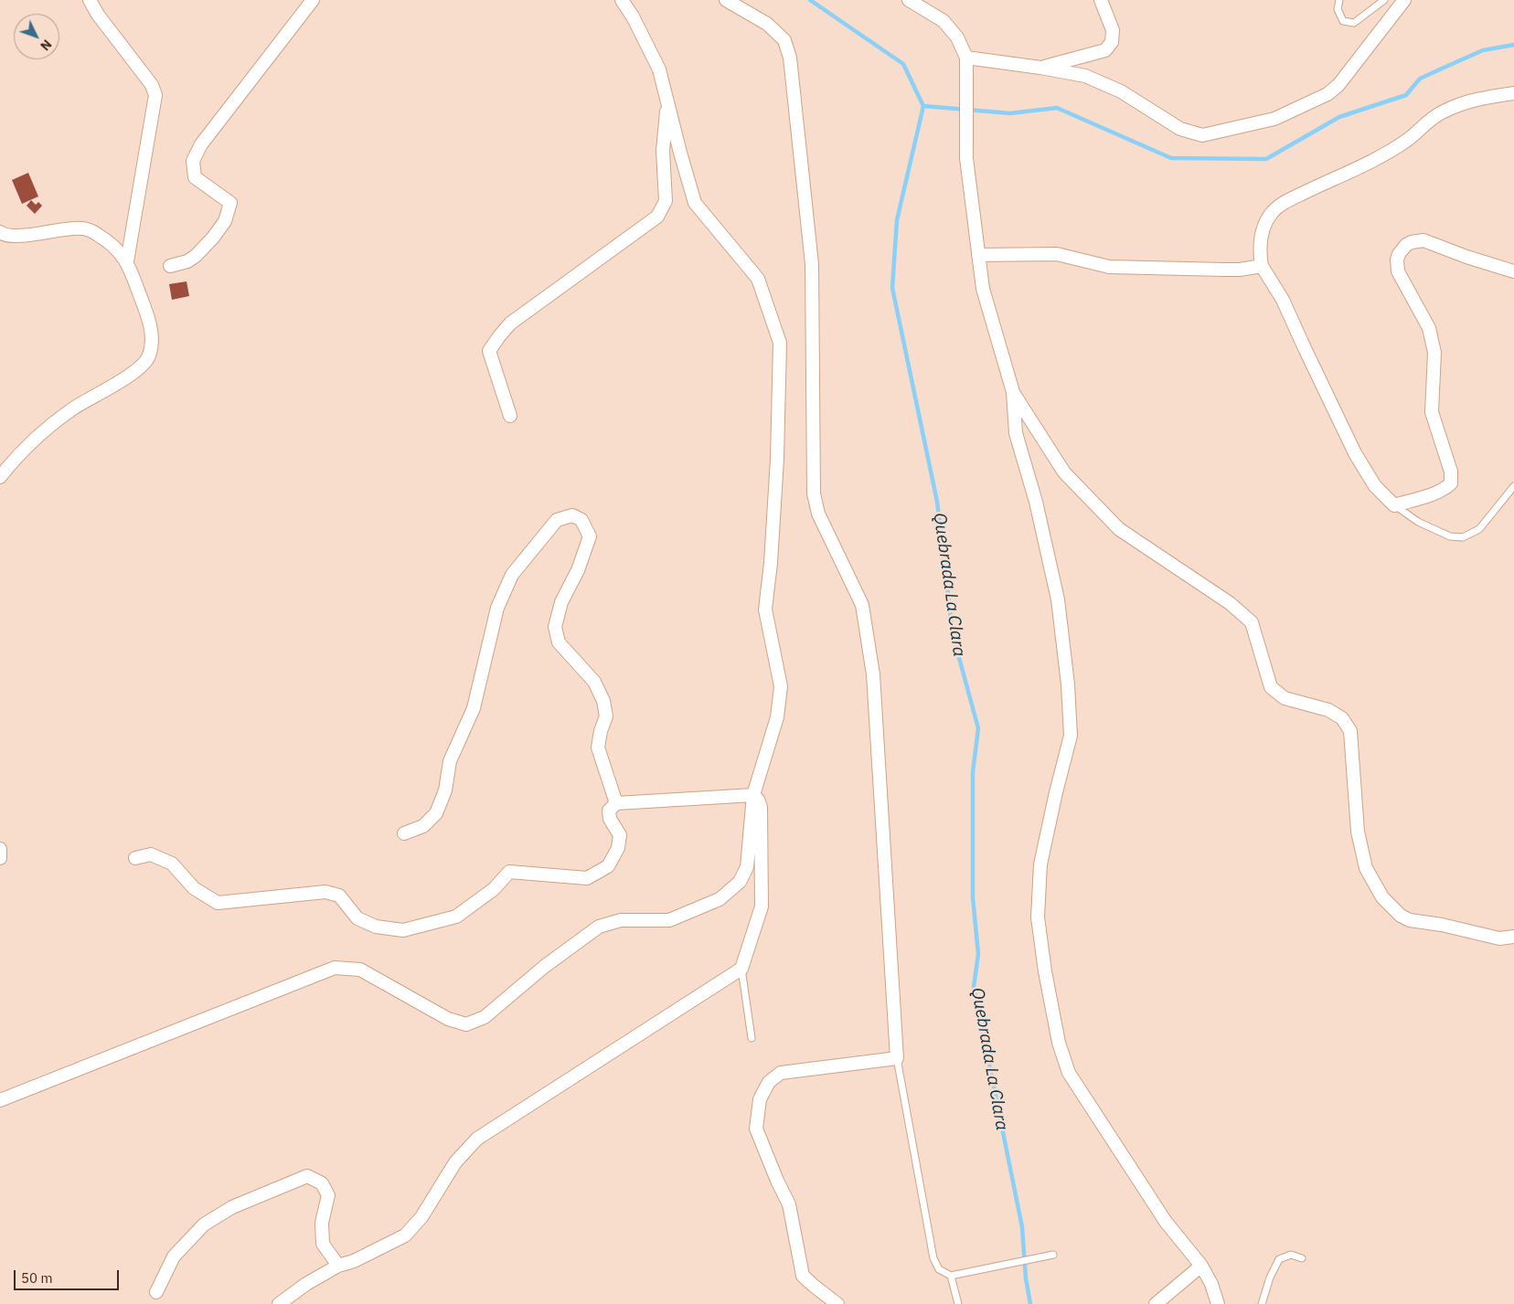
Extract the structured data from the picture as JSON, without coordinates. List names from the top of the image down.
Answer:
{
  "water": ["Quebrada La Clara"],
  "scale_bar": "50 m",
  "north": "bottom right"
}
